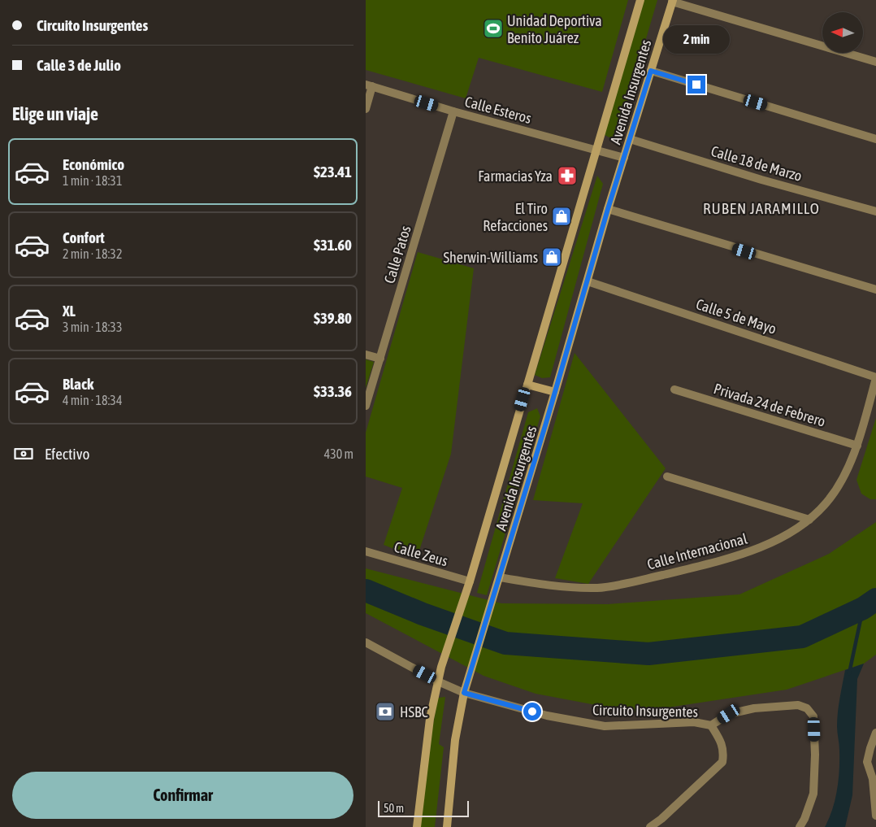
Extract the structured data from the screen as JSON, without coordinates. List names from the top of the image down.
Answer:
{
  "streets": {
    "main road": ["Avenida Insurgentes"],
    "street": [
      "Calle Esteros",
      "Calle 18 de Marzo",
      "Calle Patos",
      "Calle 5 de Mayo",
      "Privada 24 de Febrero",
      "Calle Internacional",
      "Calle Zeus",
      "Circuito Insurgentes"
    ]
  },
  "crossings": [
    ["Avenida Insurgentes", "Calle Esteros"],
    ["Avenida Insurgentes", "Calle 18 de Marzo"],
    ["Avenida Insurgentes", "Calle 5 de Mayo"],
    ["Avenida Insurgentes", "Calle Internacional"],
    ["Avenida Insurgentes", "Calle Zeus"],
    ["Avenida Insurgentes", "Circuito Insurgentes"],
    ["Calle Esteros", "Calle Patos"],
    ["Calle 5 de Mayo", "Calle Internacional"],
    ["Privada 24 de Febrero", "Calle Internacional"]
  ],
  "districts": ["RUBEN JARAMILLO"],
  "places": {
    "sports": ["Unidad Deportiva Benito Juárez"],
    "pharmacy": ["Farmacias Yza"],
    "shop": ["El Tiro Refacciones", "Sherwin-Williams"],
    "bank": ["HSBC"]
  },
  "scale_bar": "50 m",
  "north": "left",
  "page": {
    "banner": ["Circuito Insurgentes", "Calle 3 de Julio"],
    "bubble": "2 min",
    "heading": "Elige un viaje",
    "list": [
      {
        "name": "Económico",
        "note": "1 min · 18:31",
        "value": "$23.41"
      },
      {
        "name": "Confort",
        "note": "2 min · 18:32",
        "value": "$31.60"
      },
      {
        "name": "XL",
        "note": "3 min · 18:33",
        "value": "$39.80"
      },
      {
        "name": "Black",
        "note": "4 min · 18:34",
        "value": "$33.36"
      }
    ],
    "pay": ["Efectivo", "430 m"],
    "buttons": "Confirmar",
    "scale": "50 m"
  }
}
